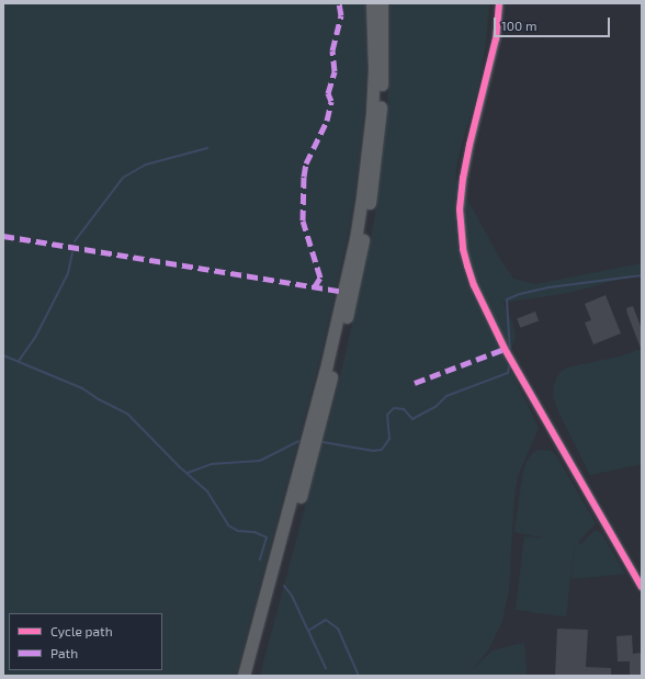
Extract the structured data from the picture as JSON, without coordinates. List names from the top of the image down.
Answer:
{
  "legend": ["Cycle path", "Path"],
  "scale_bar": "100 m"
}
